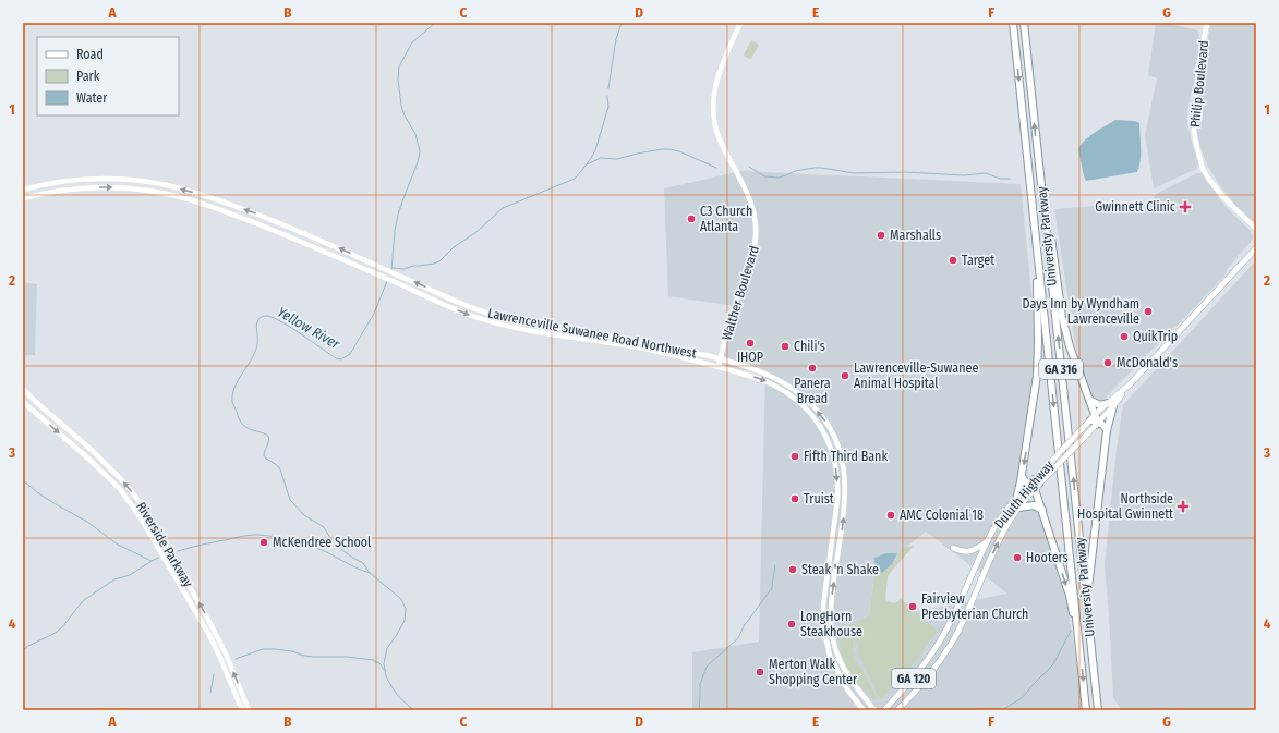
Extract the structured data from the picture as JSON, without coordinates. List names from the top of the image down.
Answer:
{
  "streets": {
    "highway": ["University Parkway", "GA 316"],
    "main road": [
      "Philip Boulevard",
      "Walther Boulevard",
      "Lawrenceville Suwanee Road Northwest",
      "Duluth Highway",
      "Riverside Parkway",
      "GA 120"
    ]
  },
  "crossings": [
    ["Walther Boulevard", "Lawrenceville Suwanee Road Northwest"]
  ],
  "water": ["Yellow River"],
  "places": {
    "health": ["Gwinnett Clinic", "Northside Hospital Gwinnett"],
    "other": [
      "C3 Church Atlanta",
      "Marshalls",
      "Target",
      "Days Inn by Wyndham Lawrenceville",
      "QuikTrip",
      "IHOP",
      "Chili's",
      "McDonald's",
      "Panera Bread",
      "Lawrenceville-Suwanee Animal Hospital",
      "Fifth Third Bank",
      "Truist",
      "AMC Colonial 18",
      "McKendree School",
      "Hooters",
      "Steak 'n Shake",
      "Fairview Presbyterian Church",
      "LongHorn Steakhouse",
      "Merton Walk Shopping Center"
    ]
  },
  "legend": ["Road", "Park", "Water"],
  "grid": {
    "columns": [
      "A",
      "B",
      "C",
      "D",
      "E",
      "F",
      "G"
    ],
    "rows": [
      "1",
      "2",
      "3",
      "4"
    ]
  }
}
